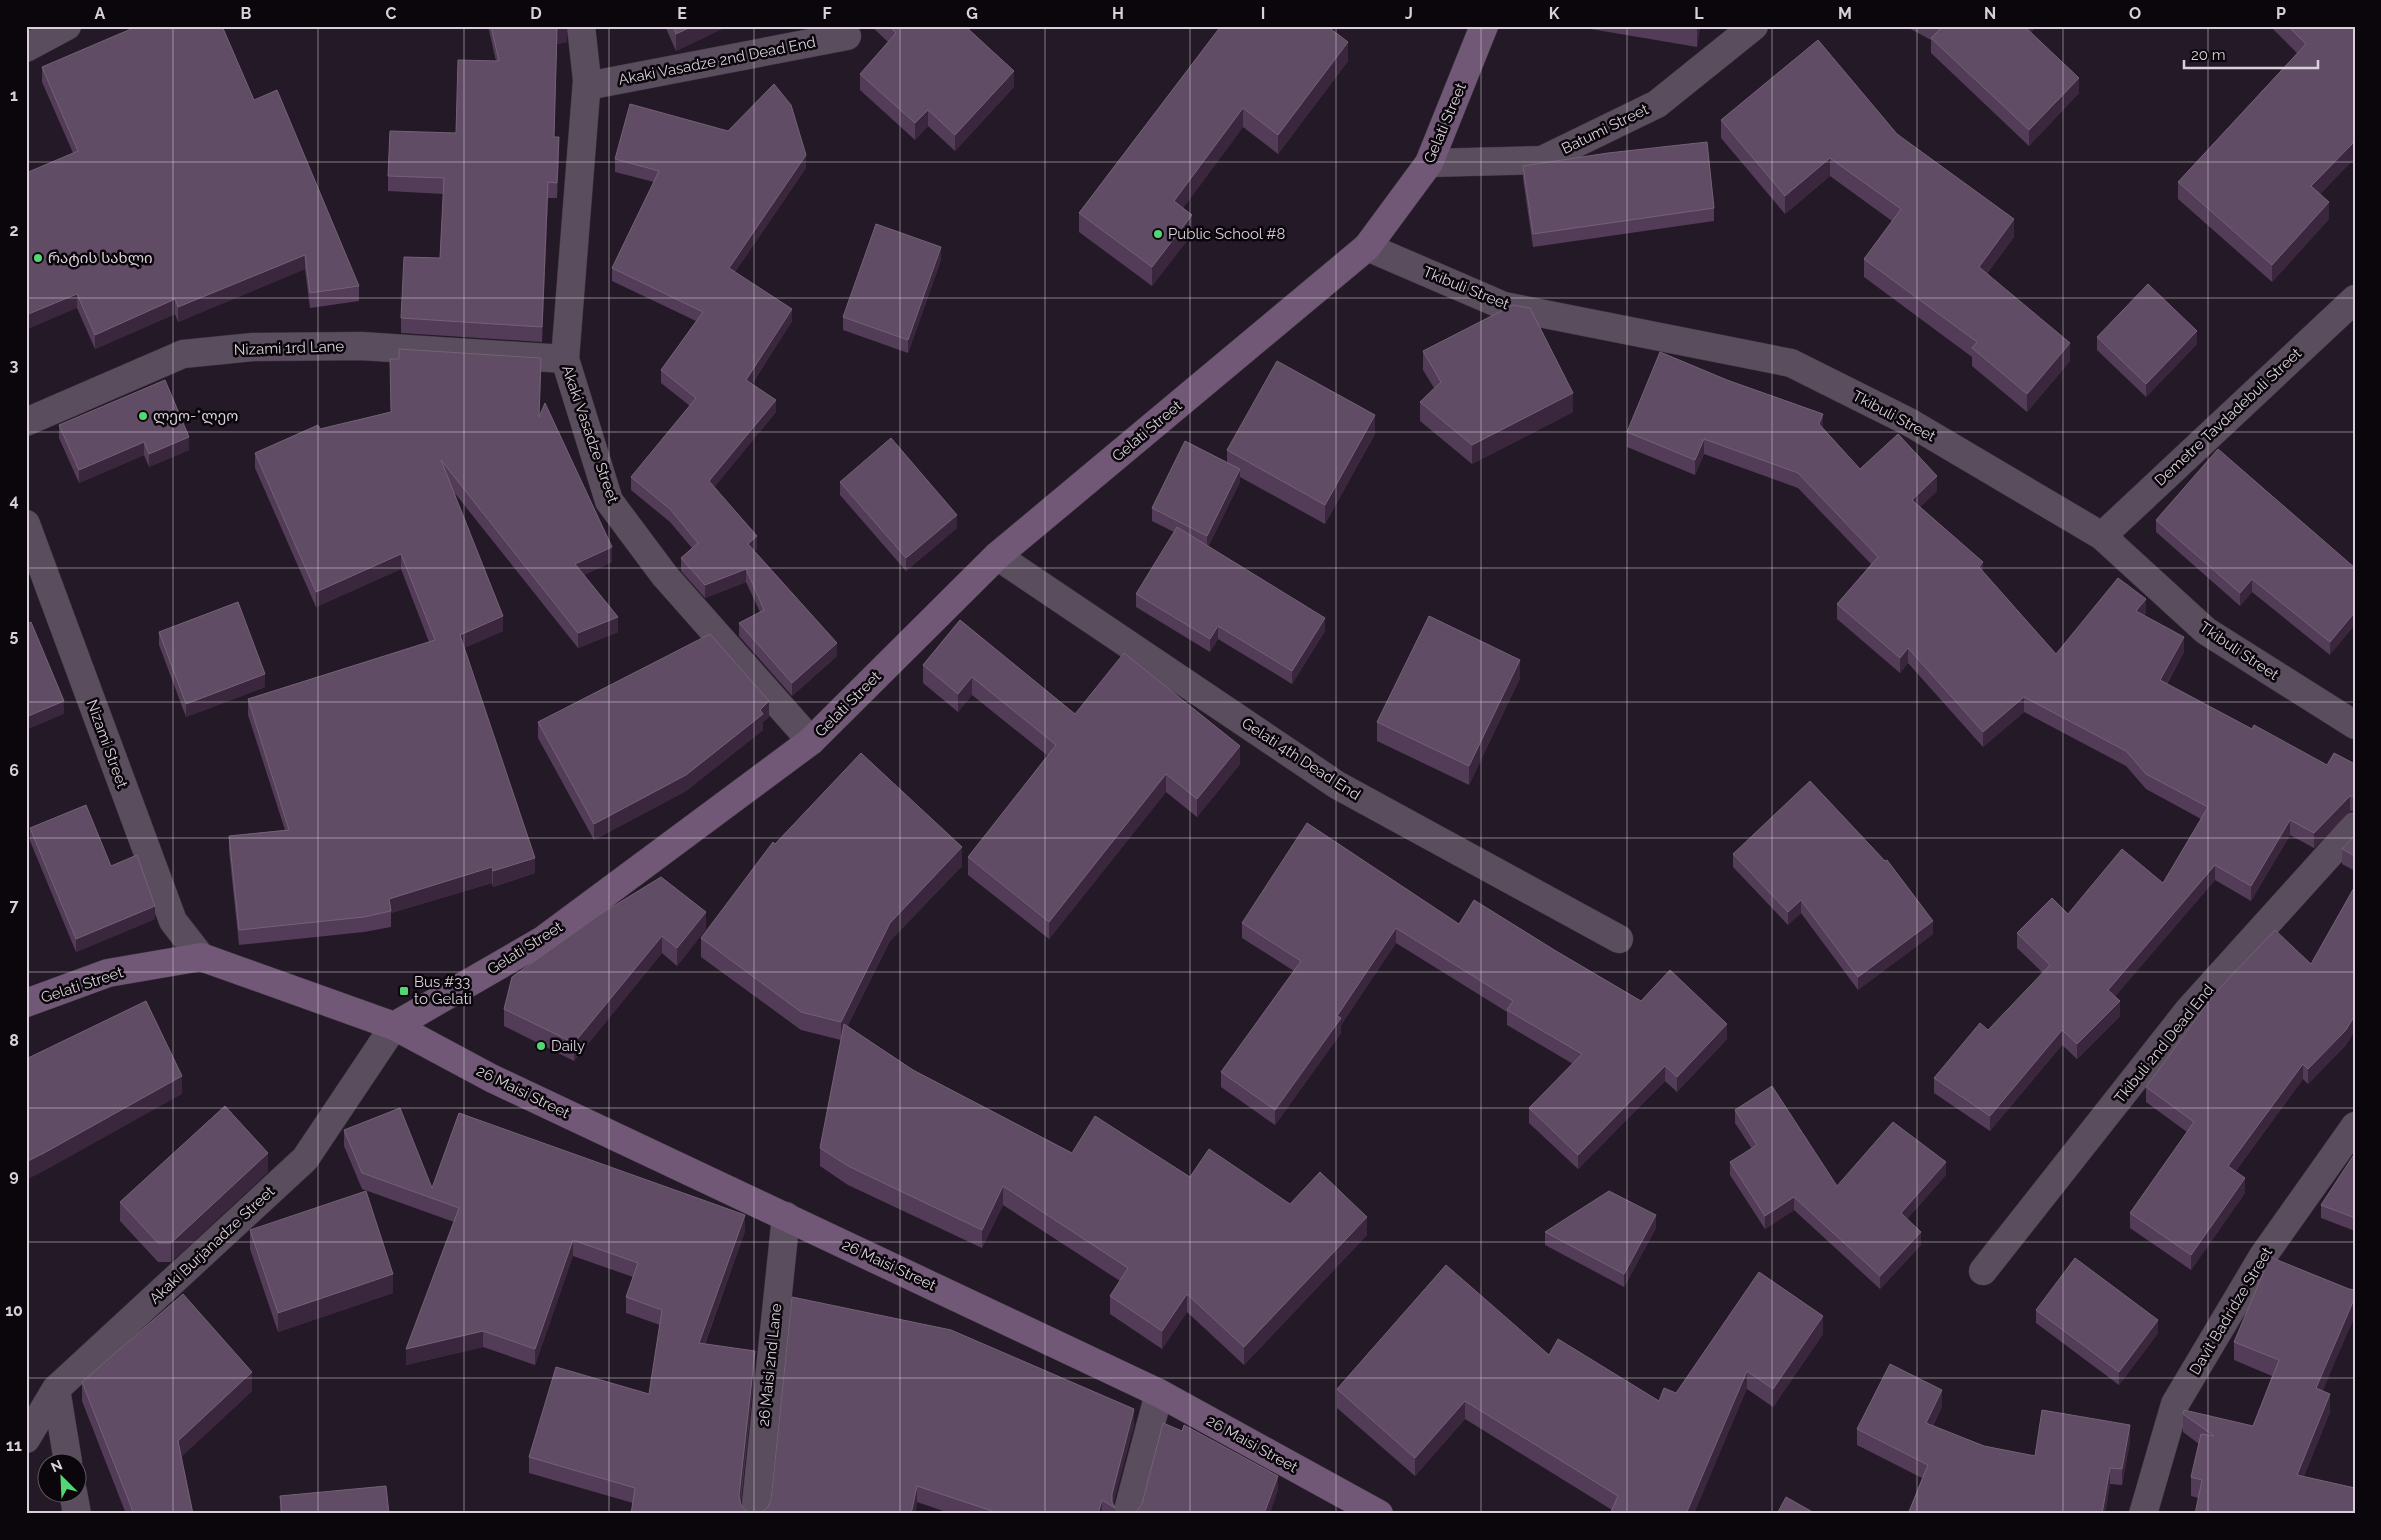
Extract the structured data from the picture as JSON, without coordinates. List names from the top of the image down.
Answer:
{
  "streets": {
    "main road": ["Gelati Street", "26 Maisi Street"],
    "street": [
      "Akaki Vasadze 2nd Dead End",
      "Batumi Street",
      "Tkibuli Street",
      "Nizami 1rd Lane",
      "Demetre Tavdadebuli Street",
      "Akaki Vasadze Street",
      "Nizami Street",
      "Gelati 4th Dead End",
      "Tkibuli 2nd Dead End",
      "Akaki Burjanadze Street",
      "Davit Badridze Street",
      "26 Maisi 2nd Lane"
    ]
  },
  "crossings": [
    ["Akaki Vasadze 2nd Dead End", "Akaki Vasadze Street"],
    ["Gelati Street", "Batumi Street"],
    ["Gelati Street", "Tkibuli Street"],
    ["Gelati Street", "Akaki Vasadze Street"],
    ["Gelati Street", "Nizami Street"],
    ["Gelati Street", "Gelati 4th Dead End"],
    ["Gelati Street", "26 Maisi Street"],
    ["Gelati Street", "Akaki Burjanadze Street"],
    ["Tkibuli Street", "Demetre Tavdadebuli Street"],
    ["Nizami 1rd Lane", "Akaki Vasadze Street"],
    ["26 Maisi Street", "Akaki Burjanadze Street"],
    ["26 Maisi Street", "26 Maisi 2nd Lane"]
  ],
  "places": {
    "other": [
      "Public School #8",
      "რატის სახლი",
      "ლეო-*ლეო",
      "Daily"
    ],
    "transit": ["Bus #33 to Gelati"]
  },
  "scale_bar": "20 m",
  "north": "top left",
  "grid": {
    "columns": [
      "A",
      "B",
      "C",
      "D",
      "E",
      "F",
      "G",
      "H",
      "I",
      "J",
      "K",
      "L",
      "M",
      "N",
      "O",
      "P"
    ],
    "rows": [
      "1",
      "2",
      "3",
      "4",
      "5",
      "6",
      "7",
      "8",
      "9",
      "10",
      "11"
    ]
  }
}
